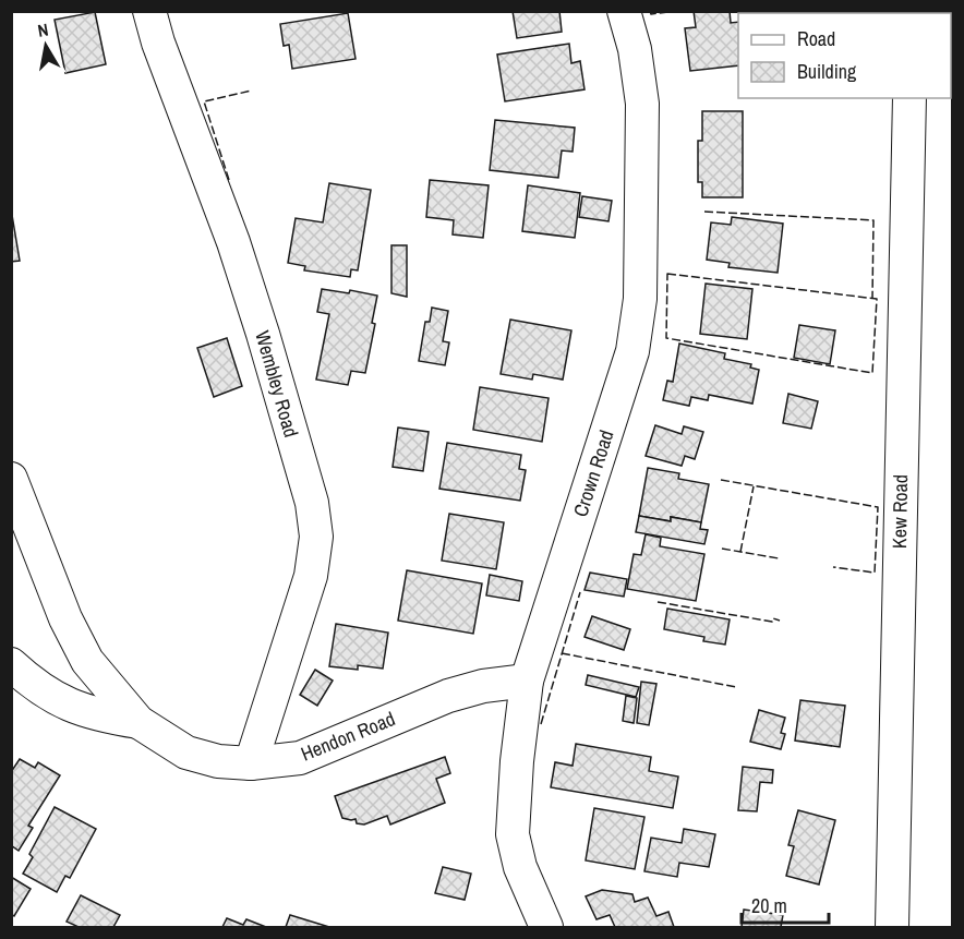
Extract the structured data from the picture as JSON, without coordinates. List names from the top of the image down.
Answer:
{
  "streets": {
    "street": [
      "Wembley Road",
      "Crown Road",
      "Kew Road",
      "Hendon Road"
    ]
  },
  "crossings": [
    ["Wembley Road", "Hendon Road"],
    ["Crown Road", "Hendon Road"]
  ],
  "legend": ["Road", "Building"],
  "scale_bar": "20 m",
  "north": "top"
}
